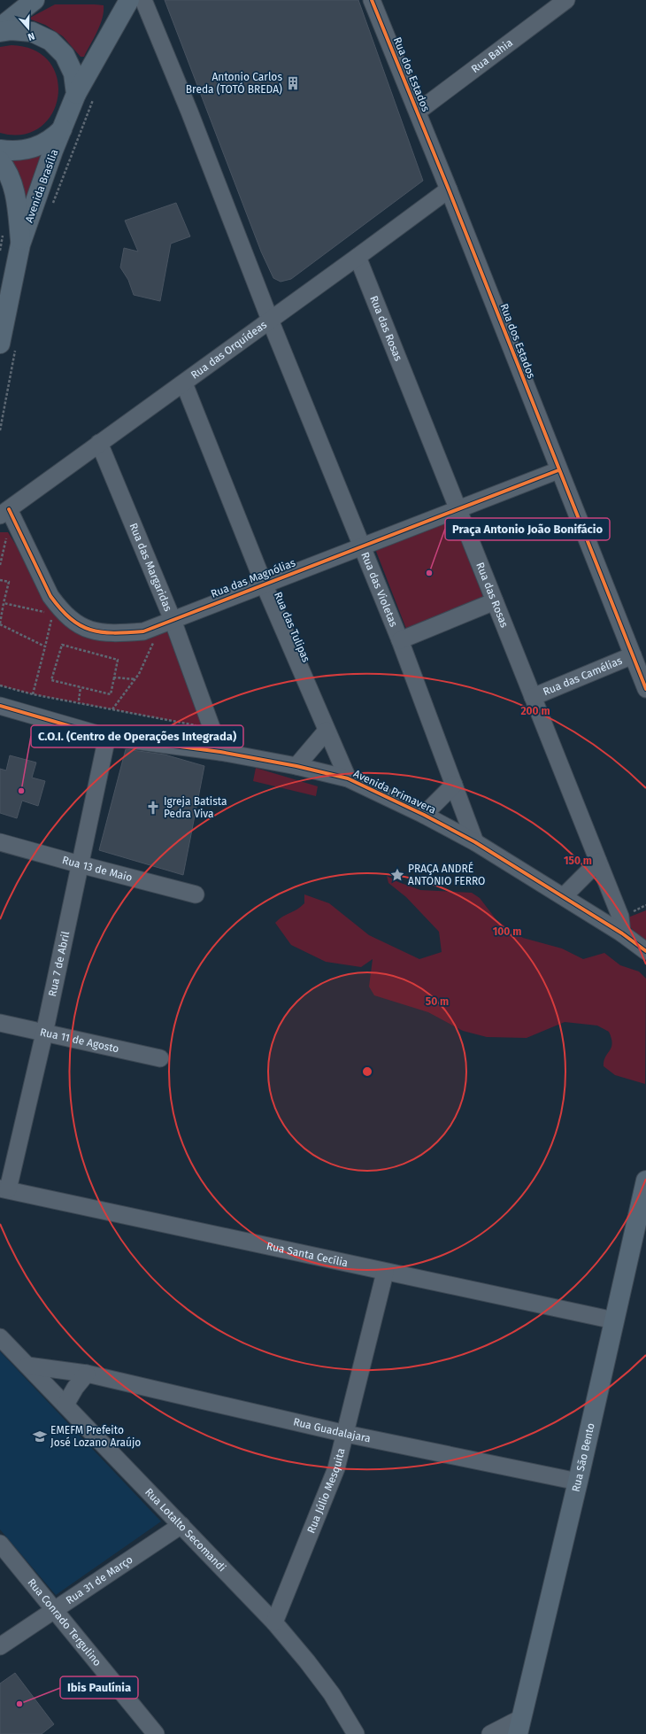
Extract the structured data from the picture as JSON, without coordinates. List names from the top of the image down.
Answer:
{
  "streets": {
    "main road": ["Avenida Brasília", "Rua São Bento"],
    "street": [
      "Rua Bahia",
      "Rua dos Estados",
      "Rua das Rosas",
      "Rua das Orquídeas",
      "Rua das Margaridas",
      "Rua das Magnólias",
      "Rua das Violetas",
      "Rua das Tulipas",
      "Rua das Camélias",
      "Avenida Primavera",
      "Rua 13 de Maio",
      "Rua 7 de Abril",
      "Rua 11 de Agosto",
      "Rua Santa Cecília",
      "Rua Guadalajara",
      "Rua Júlio Mesquita",
      "Rua Lotalto Secomandi",
      "Rua 31 de Março",
      "Rua Conrado Tergulino"
    ]
  },
  "crossings": [
    ["Rua Bahia", "Rua dos Estados"],
    ["Rua dos Estados", "Rua das Orquídeas"],
    ["Rua dos Estados", "Rua das Magnólias"],
    ["Rua dos Estados", "Rua das Camélias"],
    ["Rua das Rosas", "Rua das Orquídeas"],
    ["Rua das Rosas", "Rua das Magnólias"],
    ["Rua das Rosas", "Rua das Camélias"],
    ["Rua das Rosas", "Avenida Primavera"],
    ["Rua das Orquídeas", "Rua das Margaridas"],
    ["Rua das Orquídeas", "Rua das Magnólias"],
    ["Rua das Orquídeas", "Rua das Violetas"],
    ["Rua das Orquídeas", "Rua das Tulipas"],
    ["Rua das Margaridas", "Rua das Magnólias"],
    ["Rua das Margaridas", "Avenida Primavera"],
    ["Rua das Magnólias", "Rua das Violetas"],
    ["Rua das Magnólias", "Rua das Tulipas"],
    ["Rua das Violetas", "Avenida Primavera"],
    ["Rua das Tulipas", "Avenida Primavera"],
    ["Avenida Primavera", "Rua 7 de Abril"],
    ["Rua 13 de Maio", "Rua 7 de Abril"],
    ["Rua 7 de Abril", "Rua 11 de Agosto"],
    ["Rua 7 de Abril", "Rua Santa Cecília"],
    ["Rua Santa Cecília", "Rua São Bento"],
    ["Rua Santa Cecília", "Rua Júlio Mesquita"],
    ["Rua Guadalajara", "Rua São Bento"],
    ["Rua Guadalajara", "Rua Júlio Mesquita"],
    ["Rua Guadalajara", "Rua Lotalto Secomandi"],
    ["Rua Júlio Mesquita", "Rua Lotalto Secomandi"],
    ["Rua Lotalto Secomandi", "Rua 31 de Março"],
    ["Rua 31 de Março", "Rua Conrado Tergulino"]
  ],
  "places": {
    "building": ["Antonio Carlos Breda (TOTÓ BREDA)"],
    "other": ["Praça Antonio João Bonifácio", "C.O.I. (Centro de Operações Integrada)", "Ibis Paulínia"],
    "church": ["Igreja Batista Pedra Viva"],
    "place": ["PRAÇA ANDRÉ ANTONIO FERRO"],
    "school or university": ["EMEFM Prefeito José Lozano Araújo"]
  },
  "north": "bottom",
  "rings": [
    "200 m",
    "150 m",
    "100 m",
    "50 m"
  ]
}
